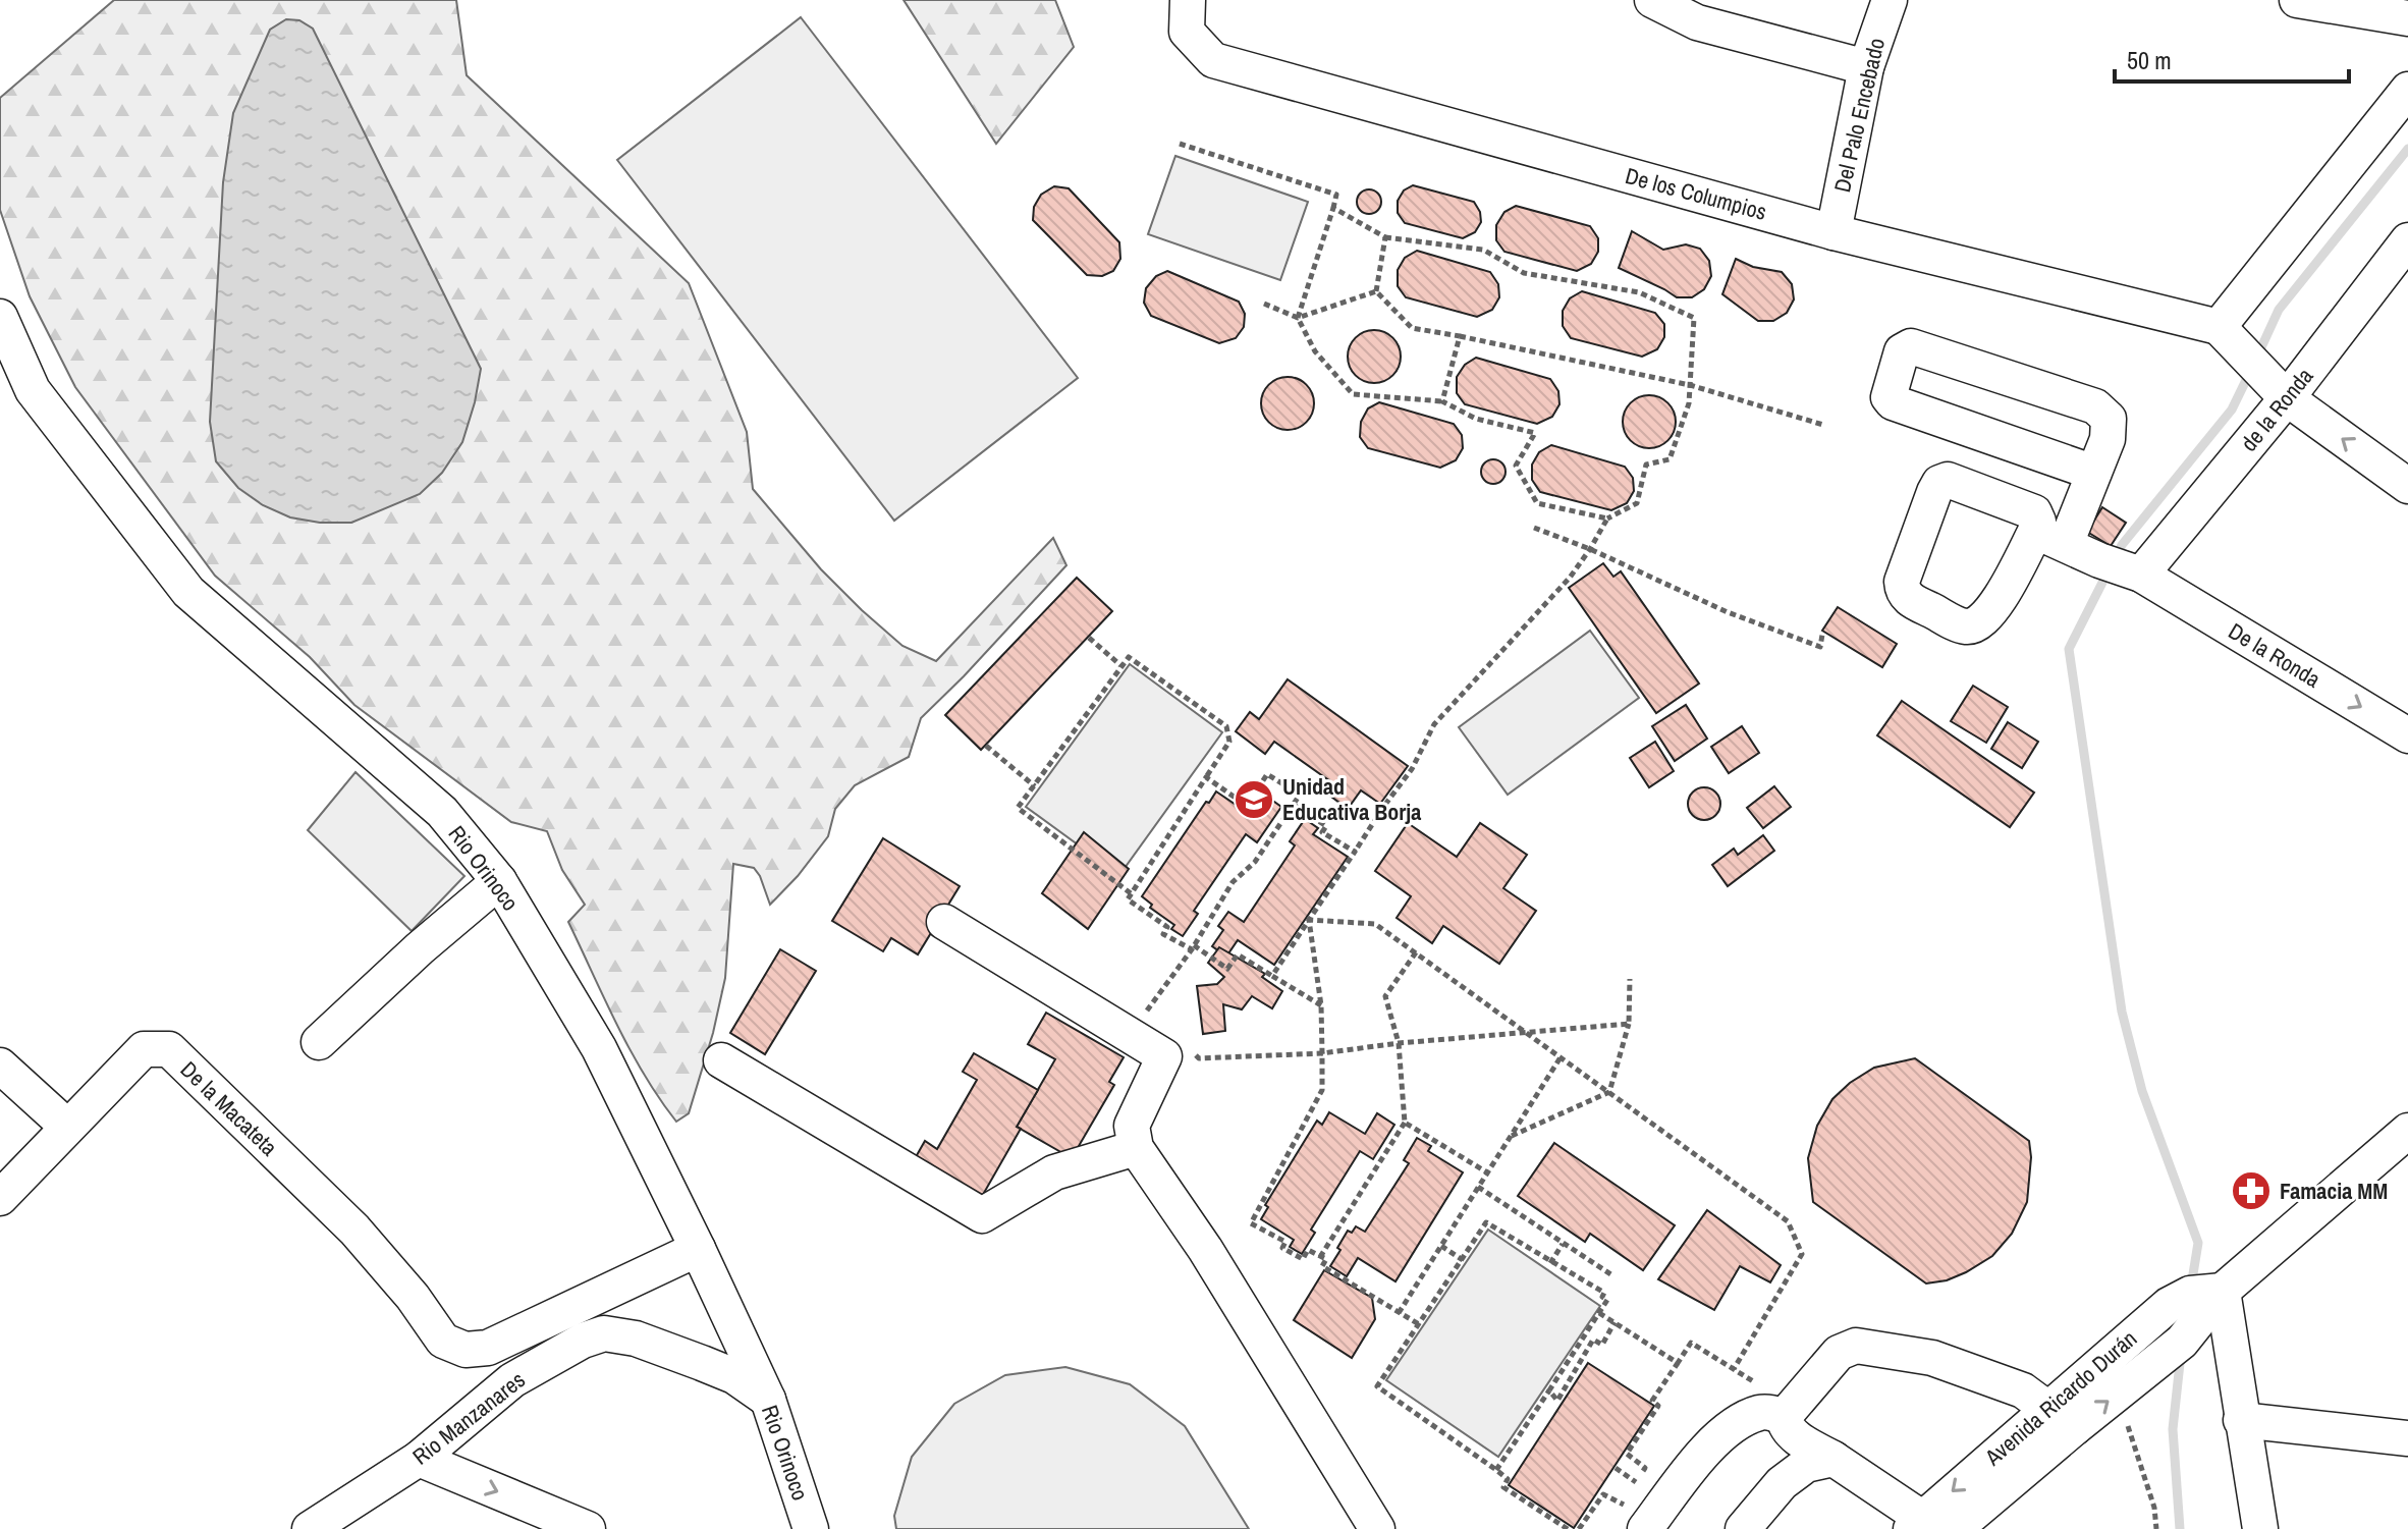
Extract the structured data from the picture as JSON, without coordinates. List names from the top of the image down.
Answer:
{
  "streets": {
    "street": [
      "Del Palo Encebado",
      "De los Columpios",
      "de la Ronda",
      "De la Ronda",
      "Rio Orinoco",
      "De la Macateta",
      "Avenida Ricardo Durán",
      "Rio Manzanares"
    ]
  },
  "crossings": [
    ["Del Palo Encebado", "De los Columpios"],
    ["de la Ronda", "De la Ronda"],
    ["Rio Orinoco", "Rio Manzanares"],
    ["De la Macateta", "Rio Manzanares"]
  ],
  "places": {
    "school or university": ["Unidad Educativa Borja"],
    "pharmacy": ["Famacia MM"]
  },
  "scale_bar": "50 m"
}
